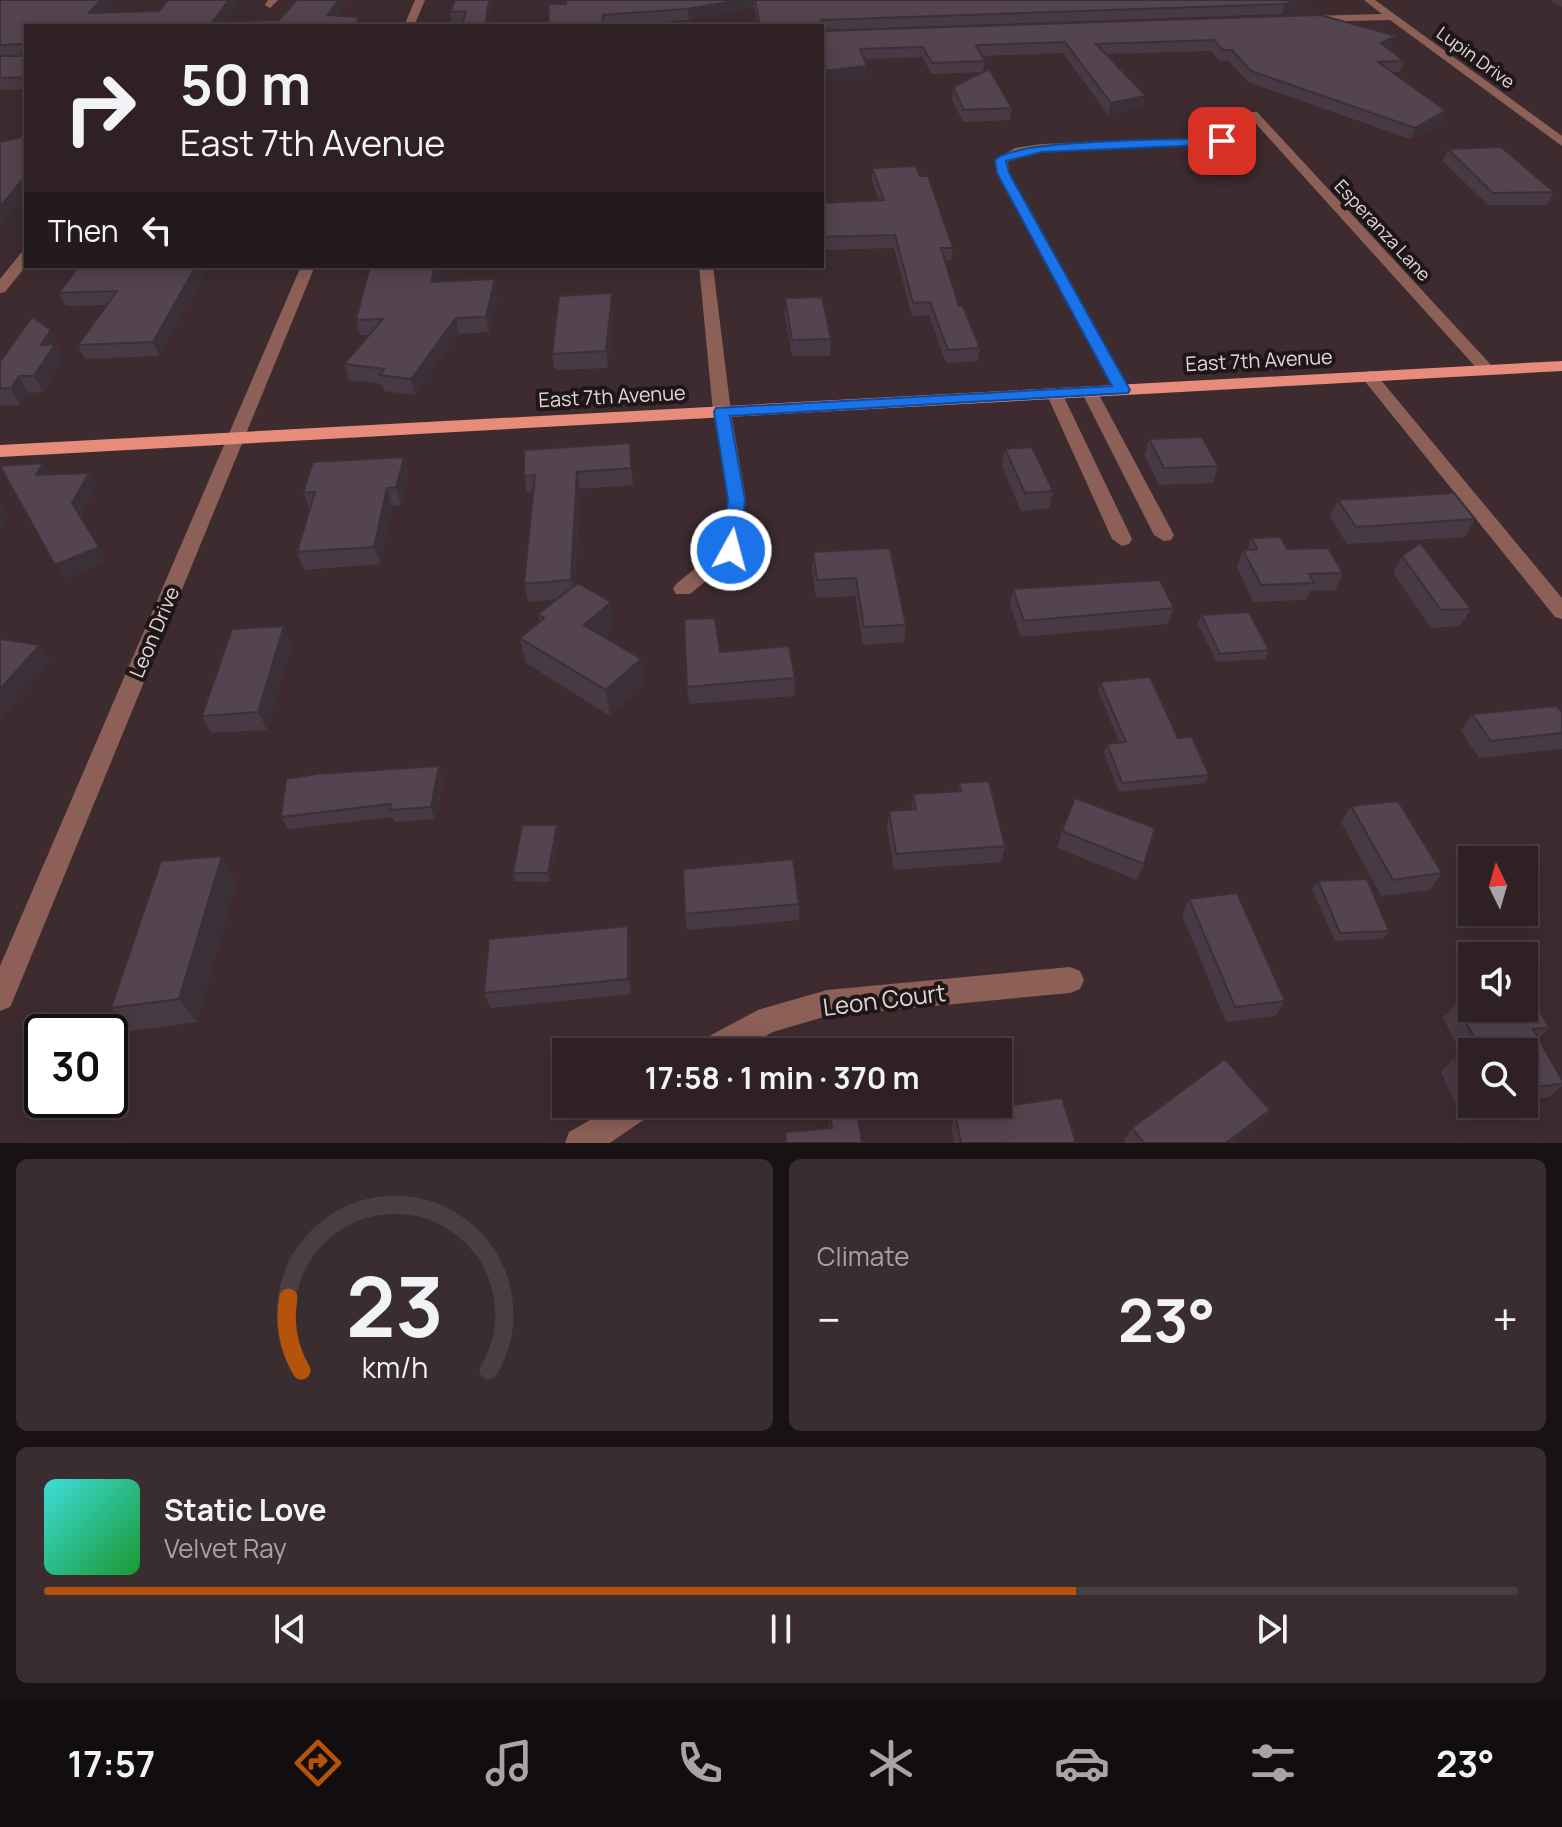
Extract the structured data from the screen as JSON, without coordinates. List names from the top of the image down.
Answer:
{
  "streets": {
    "main road": ["East 7th Avenue"],
    "street": [
      "Lupin Drive",
      "Esperanza Lane",
      "Leon Drive",
      "Leon Court"
    ]
  },
  "crossings": [
    ["Esperanza Lane", "East 7th Avenue"],
    ["East 7th Avenue", "Leon Drive"]
  ],
  "north": "top",
  "page": {
    "turn": ["50 m", "East 7th Avenue"],
    "then": "Then",
    "limit": "30",
    "trip": "17:58 · 1 min · 370 m",
    "tile": "Climate",
    "heat": ["−", "23°", "+"],
    "song": ["Static Love", "Velvet Ray"],
    "tabs": ["17:57", "23°"],
    "gauge": ["23", "km/h"]
  }
}
